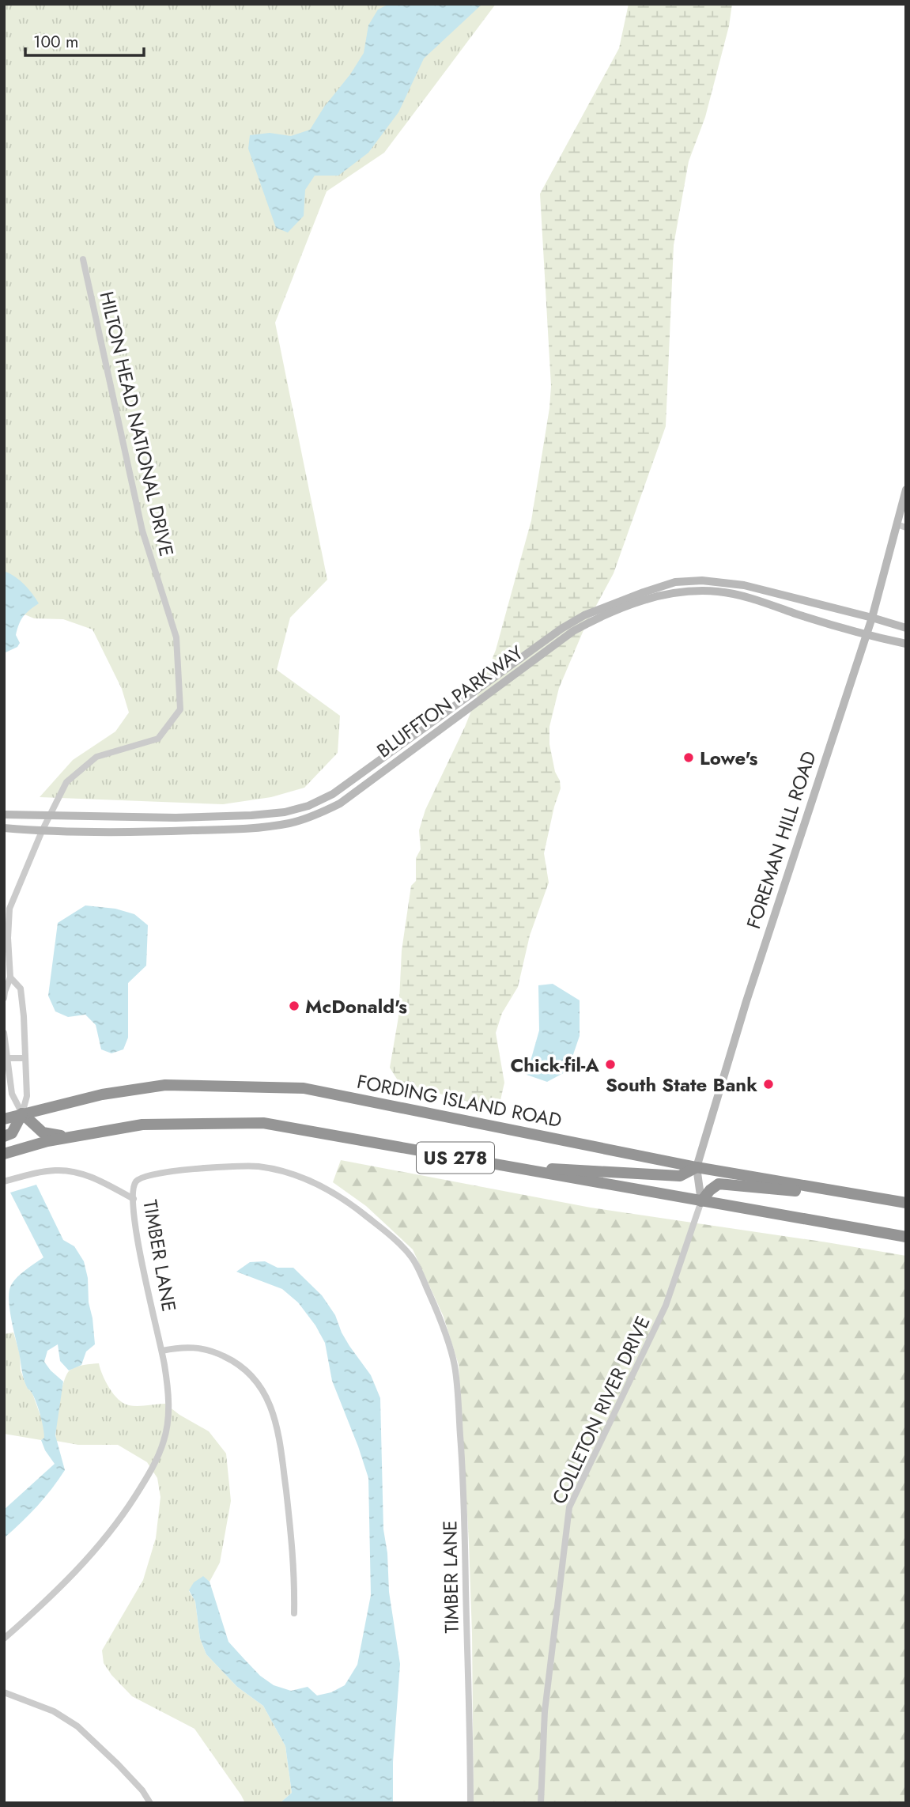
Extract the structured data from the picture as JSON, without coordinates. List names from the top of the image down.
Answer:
{
  "streets": {
    "highway": ["FORDING ISLAND ROAD", "US 278"],
    "main road": ["BLUFFTON PARKWAY", "FOREMAN HILL ROAD"],
    "street": ["HILTON HEAD NATIONAL DRIVE", "TIMBER LANE", "COLLETON RIVER DRIVE"]
  },
  "crossings": [
    ["HILTON HEAD NATIONAL DRIVE", "BLUFFTON PARKWAY"],
    ["HILTON HEAD NATIONAL DRIVE", "FORDING ISLAND ROAD"],
    ["BLUFFTON PARKWAY", "FOREMAN HILL ROAD"],
    ["FOREMAN HILL ROAD", "FORDING ISLAND ROAD"],
    ["FOREMAN HILL ROAD", "US 278"],
    ["FOREMAN HILL ROAD", "COLLETON RIVER DRIVE"],
    ["US 278", "COLLETON RIVER DRIVE"]
  ],
  "places": [
    "Lowe's",
    "McDonald's",
    "Chick-fil-A",
    "South State Bank"
  ],
  "scale_bar": "100 m"
}
